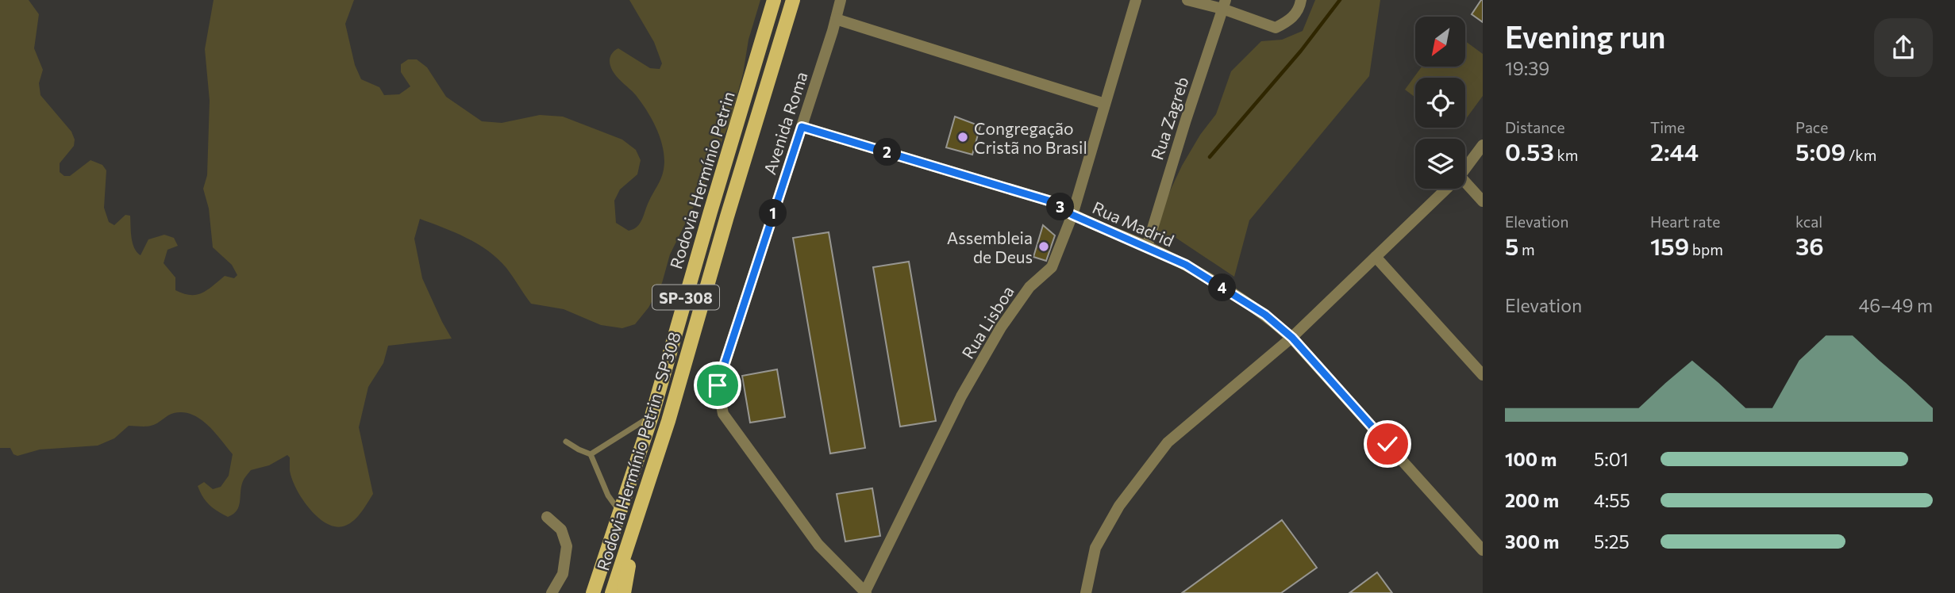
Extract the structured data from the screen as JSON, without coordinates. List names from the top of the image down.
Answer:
{
  "streets": {
    "main road": ["Rodovia Hermínio Petrin", "SP-308", "Rodovia Hermínio Petrin - SP308"],
    "street": [
      "Rua Zagreb",
      "Avenida Roma",
      "Rua Madrid",
      "Rua Lisboa"
    ]
  },
  "crossings": [
    ["Rua Zagreb", "Rua Madrid"],
    ["Avenida Roma", "Rua Madrid"],
    ["Avenida Roma", "Rua Lisboa"],
    ["Rua Madrid", "Rua Lisboa"]
  ],
  "places": ["Congregação Cristã no Brasil", "Assembleia de Deus"],
  "north": "bottom left",
  "page": {
    "heading": ["Evening run", "19:39"],
    "stats": [
      ["Distance", "0.53 km"],
      ["Time", "2:44"],
      ["Pace", "5:09 /km"],
      ["Elevation", "5 m"],
      ["Heart rate", "159 bpm"],
      ["kcal", "36"]
    ],
    "pins": [
      "2",
      "3",
      "1",
      "4"
    ],
    "chart": ["Elevation", "46–49 m"],
    "list": [
      {
        "name": "100 m",
        "note": "5:01"
      },
      {
        "name": "200 m",
        "note": "4:55"
      },
      {
        "name": "300 m",
        "note": "5:25"
      }
    ]
  }
}
